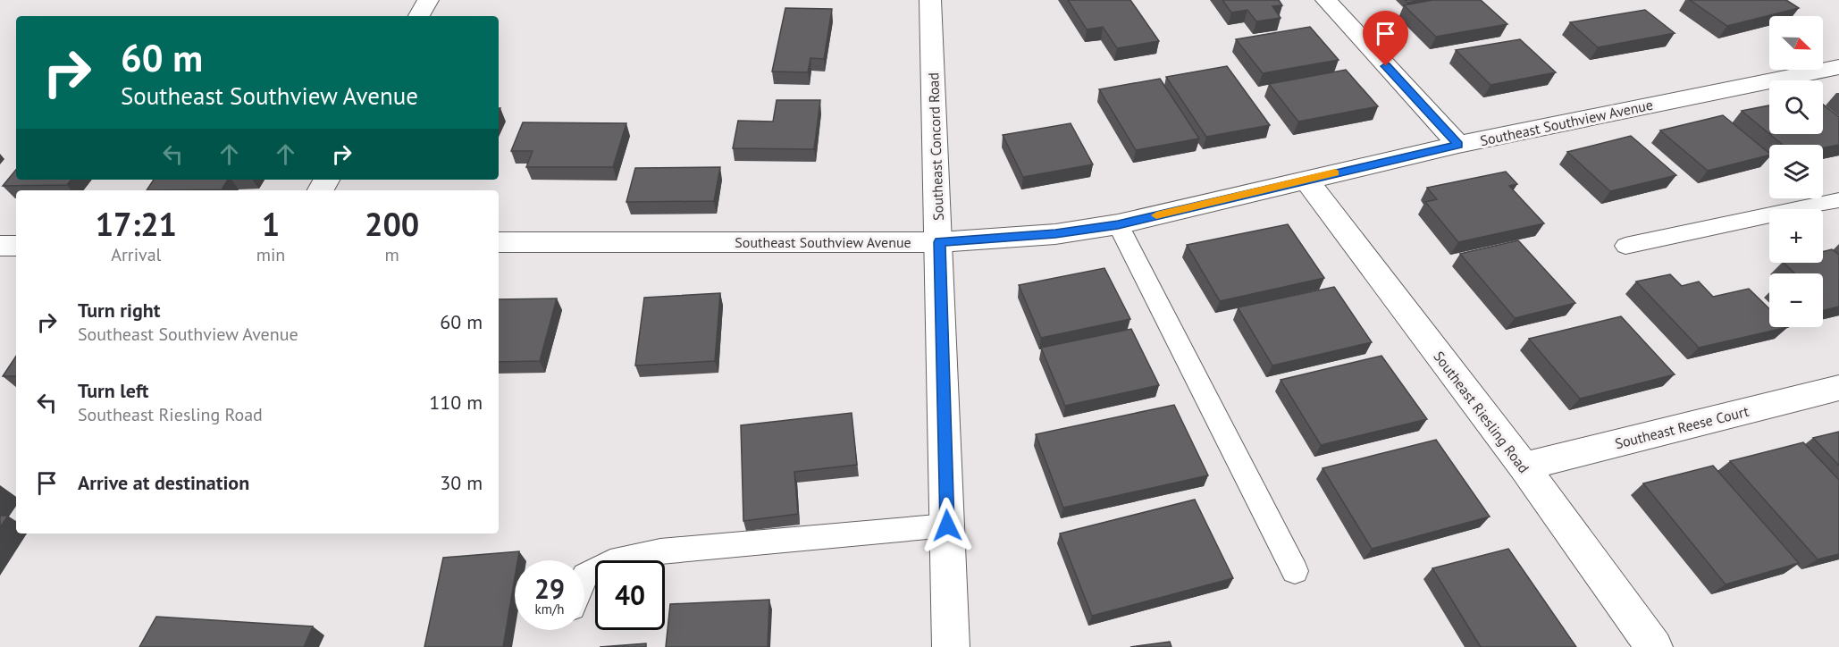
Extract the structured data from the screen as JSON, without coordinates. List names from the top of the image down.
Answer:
{
  "streets": {
    "street": [
      "Southeast Southview Avenue",
      "Southeast Concord Road",
      "Southeast Riesling Road",
      "Southeast Reese Court"
    ]
  },
  "crossings": [
    ["Southeast Southview Avenue", "Southeast Concord Road"],
    ["Southeast Southview Avenue", "Southeast Riesling Road"],
    ["Southeast Riesling Road", "Southeast Reese Court"]
  ],
  "north": "bottom right",
  "page": {
    "map_buttons": ["+", "−"],
    "turn": ["60 m", "Southeast Southview Avenue"],
    "eta": [
      "17:21",
      "Arrival",
      "1",
      "min",
      "200",
      "m"
    ],
    "list": [
      {
        "name": "Turn right",
        "note": "Southeast Southview Avenue",
        "value": "60 m"
      },
      {
        "name": "Turn left",
        "note": "Southeast Riesling Road",
        "value": "110 m"
      },
      {
        "name": "Arrive at destination",
        "value": "30 m"
      }
    ],
    "speed": "29 km/h",
    "limit": "40"
  }
}
